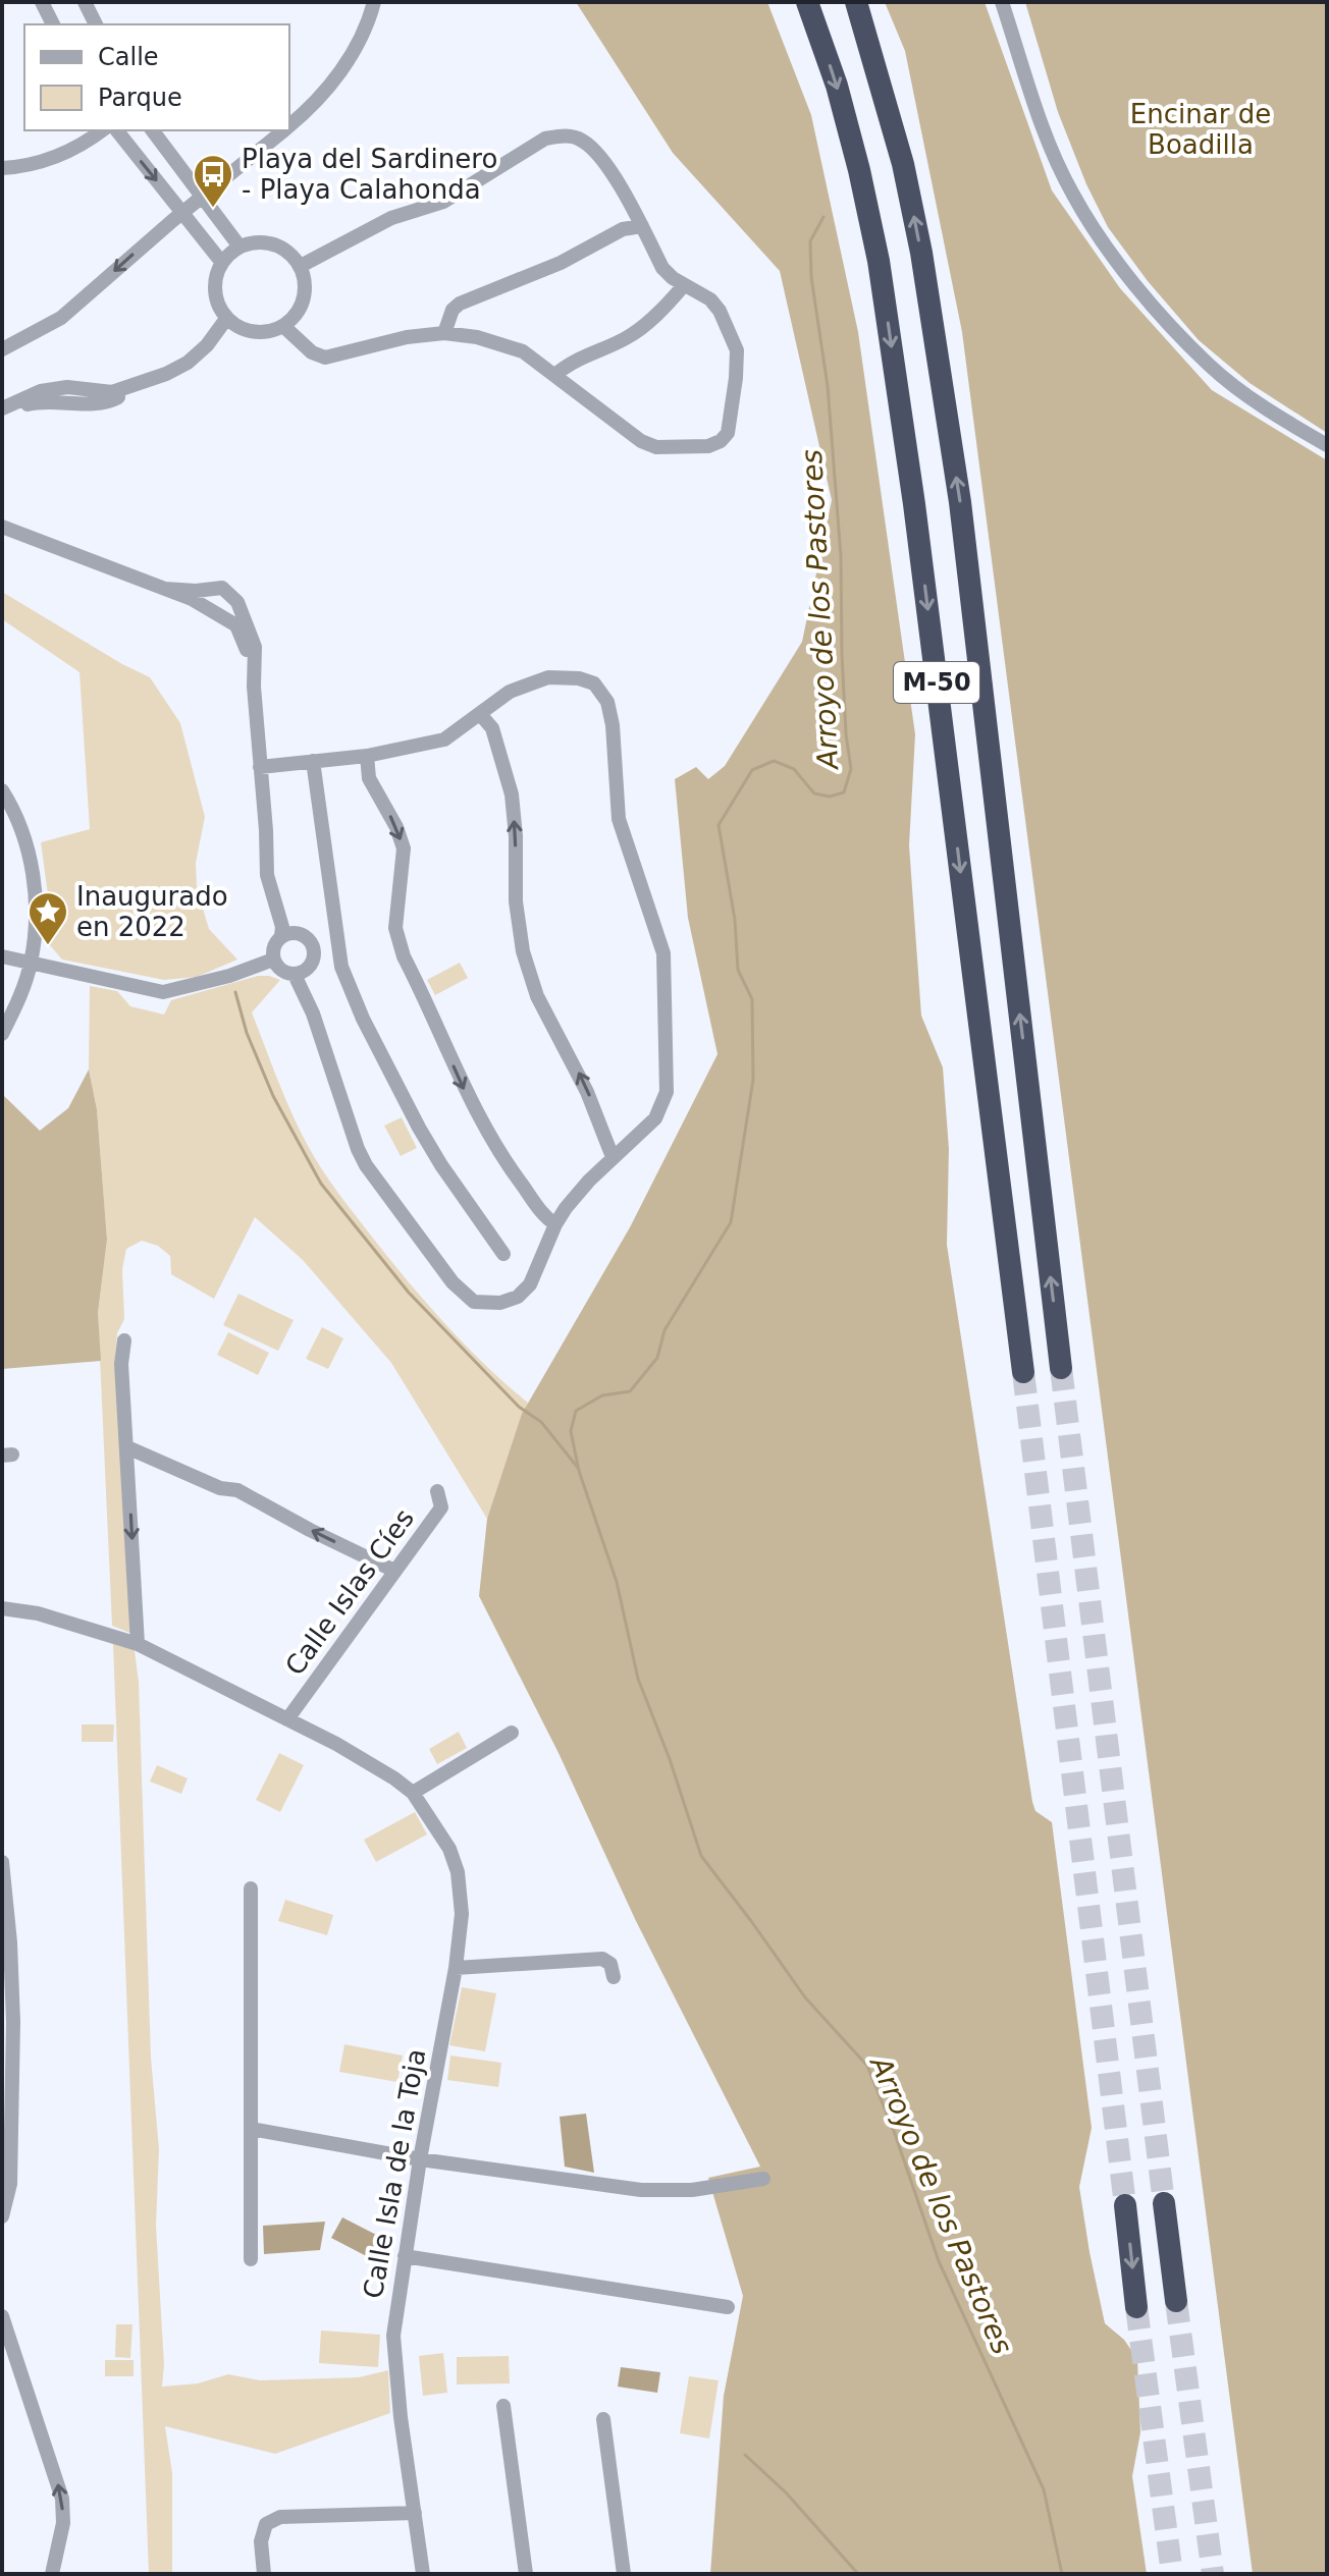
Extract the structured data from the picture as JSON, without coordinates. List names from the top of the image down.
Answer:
{
  "streets": {
    "highway": ["M-50"],
    "street": ["Calle Islas Cíes", "Calle Isla de la Toja"]
  },
  "crossings": [
    ["Calle Islas Cíes", "Calle Isla de la Toja"]
  ],
  "water": ["Arroyo de los Pastores"],
  "parks": ["Encinar de Boadilla"],
  "places": {
    "bus stop": ["Playa del Sardinero - Playa Calahonda"],
    "place": ["Inaugurado en 2022"]
  },
  "legend": ["Calle", "Parque"]
}
